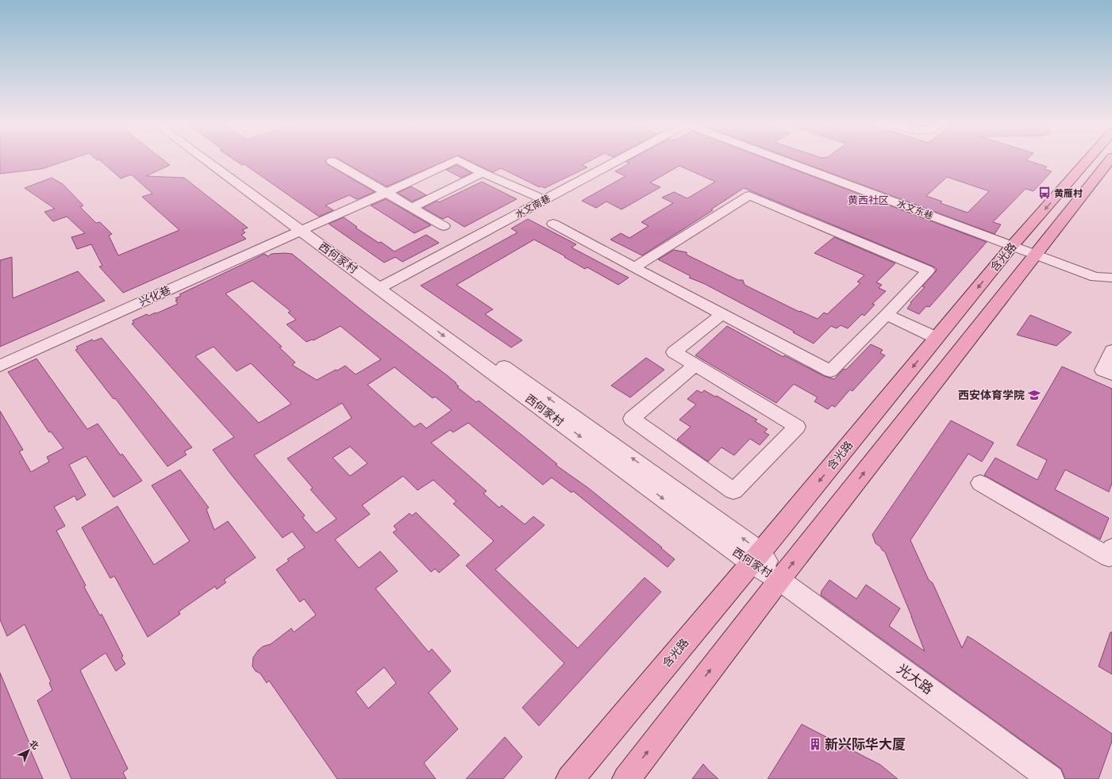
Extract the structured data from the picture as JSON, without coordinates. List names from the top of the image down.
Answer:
{
  "streets": {
    "main road": ["含光路"],
    "street": [
      "水文南巷",
      "水文东巷",
      "西何家村",
      "兴化巷",
      "光大路"
    ]
  },
  "crossings": [
    ["水文南巷", "西何家村"],
    ["水文东巷", "含光路"],
    ["含光路", "西何家村"],
    ["含光路", "光大路"],
    ["西何家村", "兴化巷"],
    ["西何家村", "光大路"]
  ],
  "districts": ["黄西社区"],
  "places": {
    "bus stop": ["黄雁村"],
    "school or university": ["西安体育学院"],
    "building": ["新兴际华大厦"]
  },
  "north": "top right"
}
